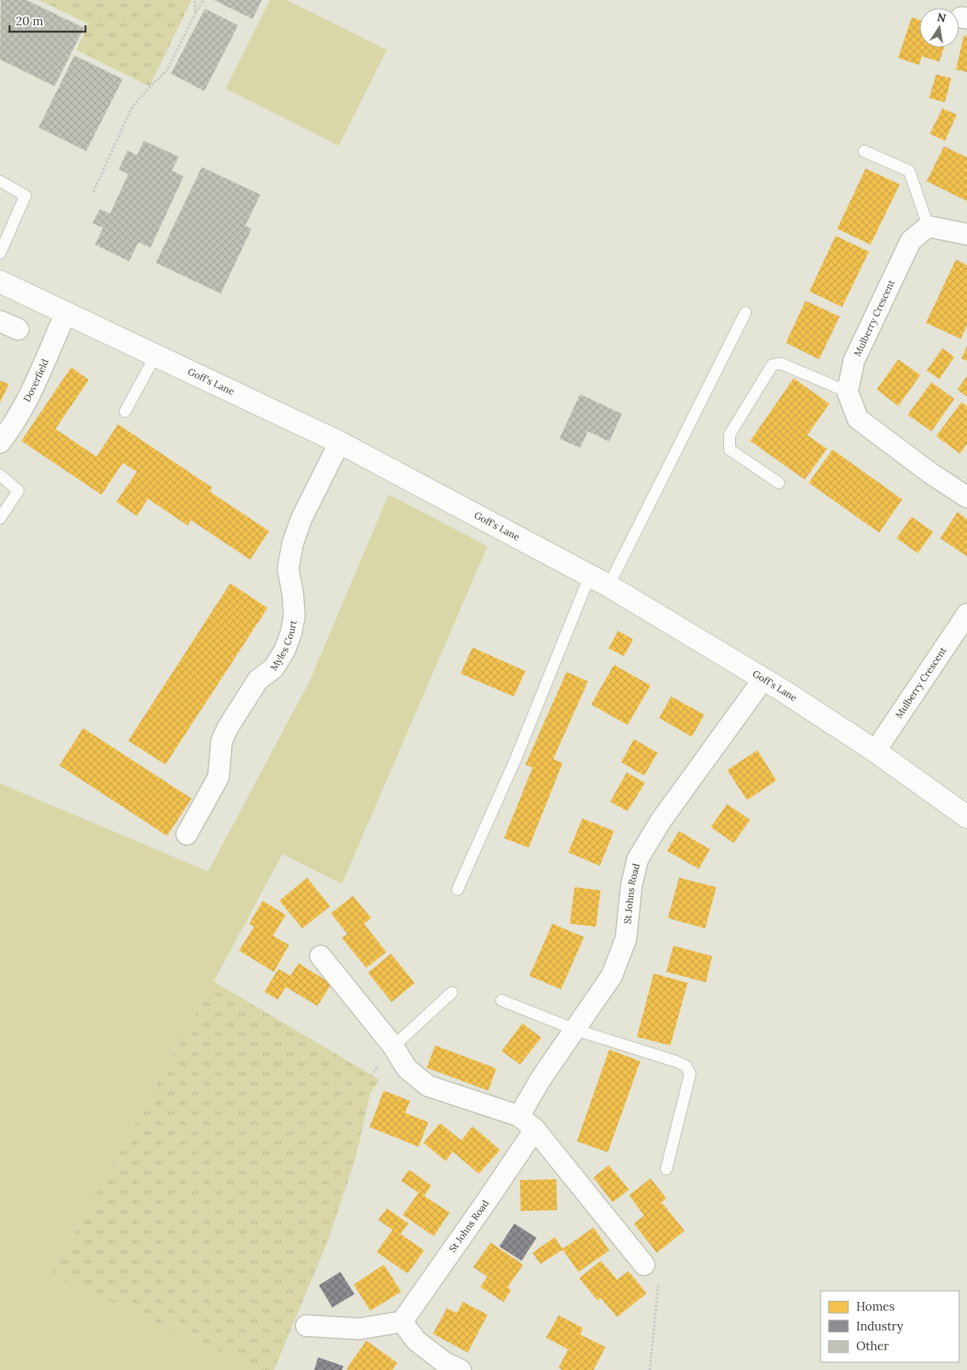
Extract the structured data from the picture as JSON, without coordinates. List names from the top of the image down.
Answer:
{
  "streets": {
    "main road": ["Goff's Lane"],
    "street": [
      "Mulberry Crescent",
      "Doverfield",
      "Myles Court",
      "St Johns Road"
    ]
  },
  "crossings": [
    ["Mulberry Crescent", "Goff's Lane"],
    ["Doverfield", "Goff's Lane"],
    ["Goff's Lane", "Myles Court"],
    ["Goff's Lane", "St Johns Road"]
  ],
  "legend": ["Homes", "Industry", "Other"],
  "scale_bar": "20 m",
  "north": "top"
}
